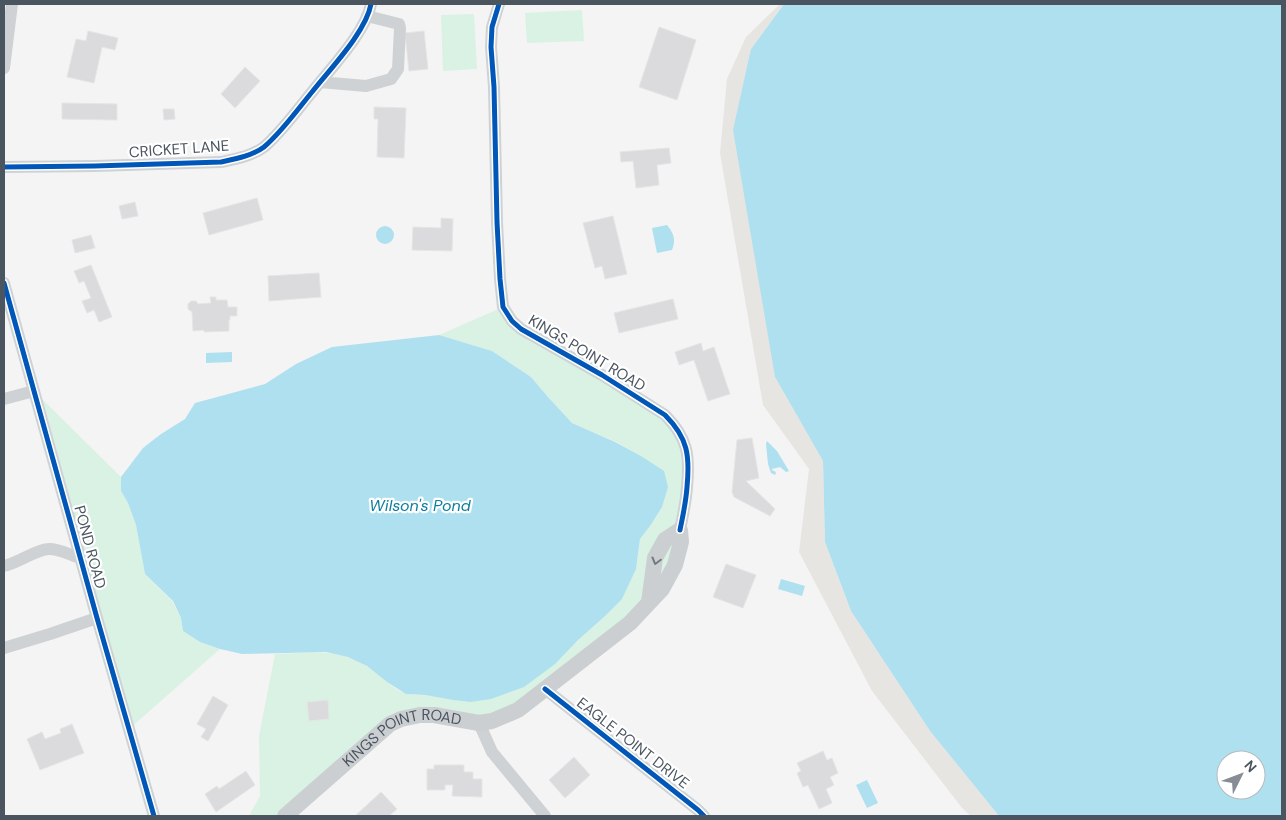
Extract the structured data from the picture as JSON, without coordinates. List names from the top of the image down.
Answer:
{
  "streets": {
    "main road": ["KINGS POINT ROAD"],
    "street": ["CRICKET LANE", "POND ROAD", "EAGLE POINT DRIVE"]
  },
  "crossings": [
    ["KINGS POINT ROAD", "EAGLE POINT DRIVE"]
  ],
  "water": ["Wilson's Pond"],
  "north": "top right"
}
